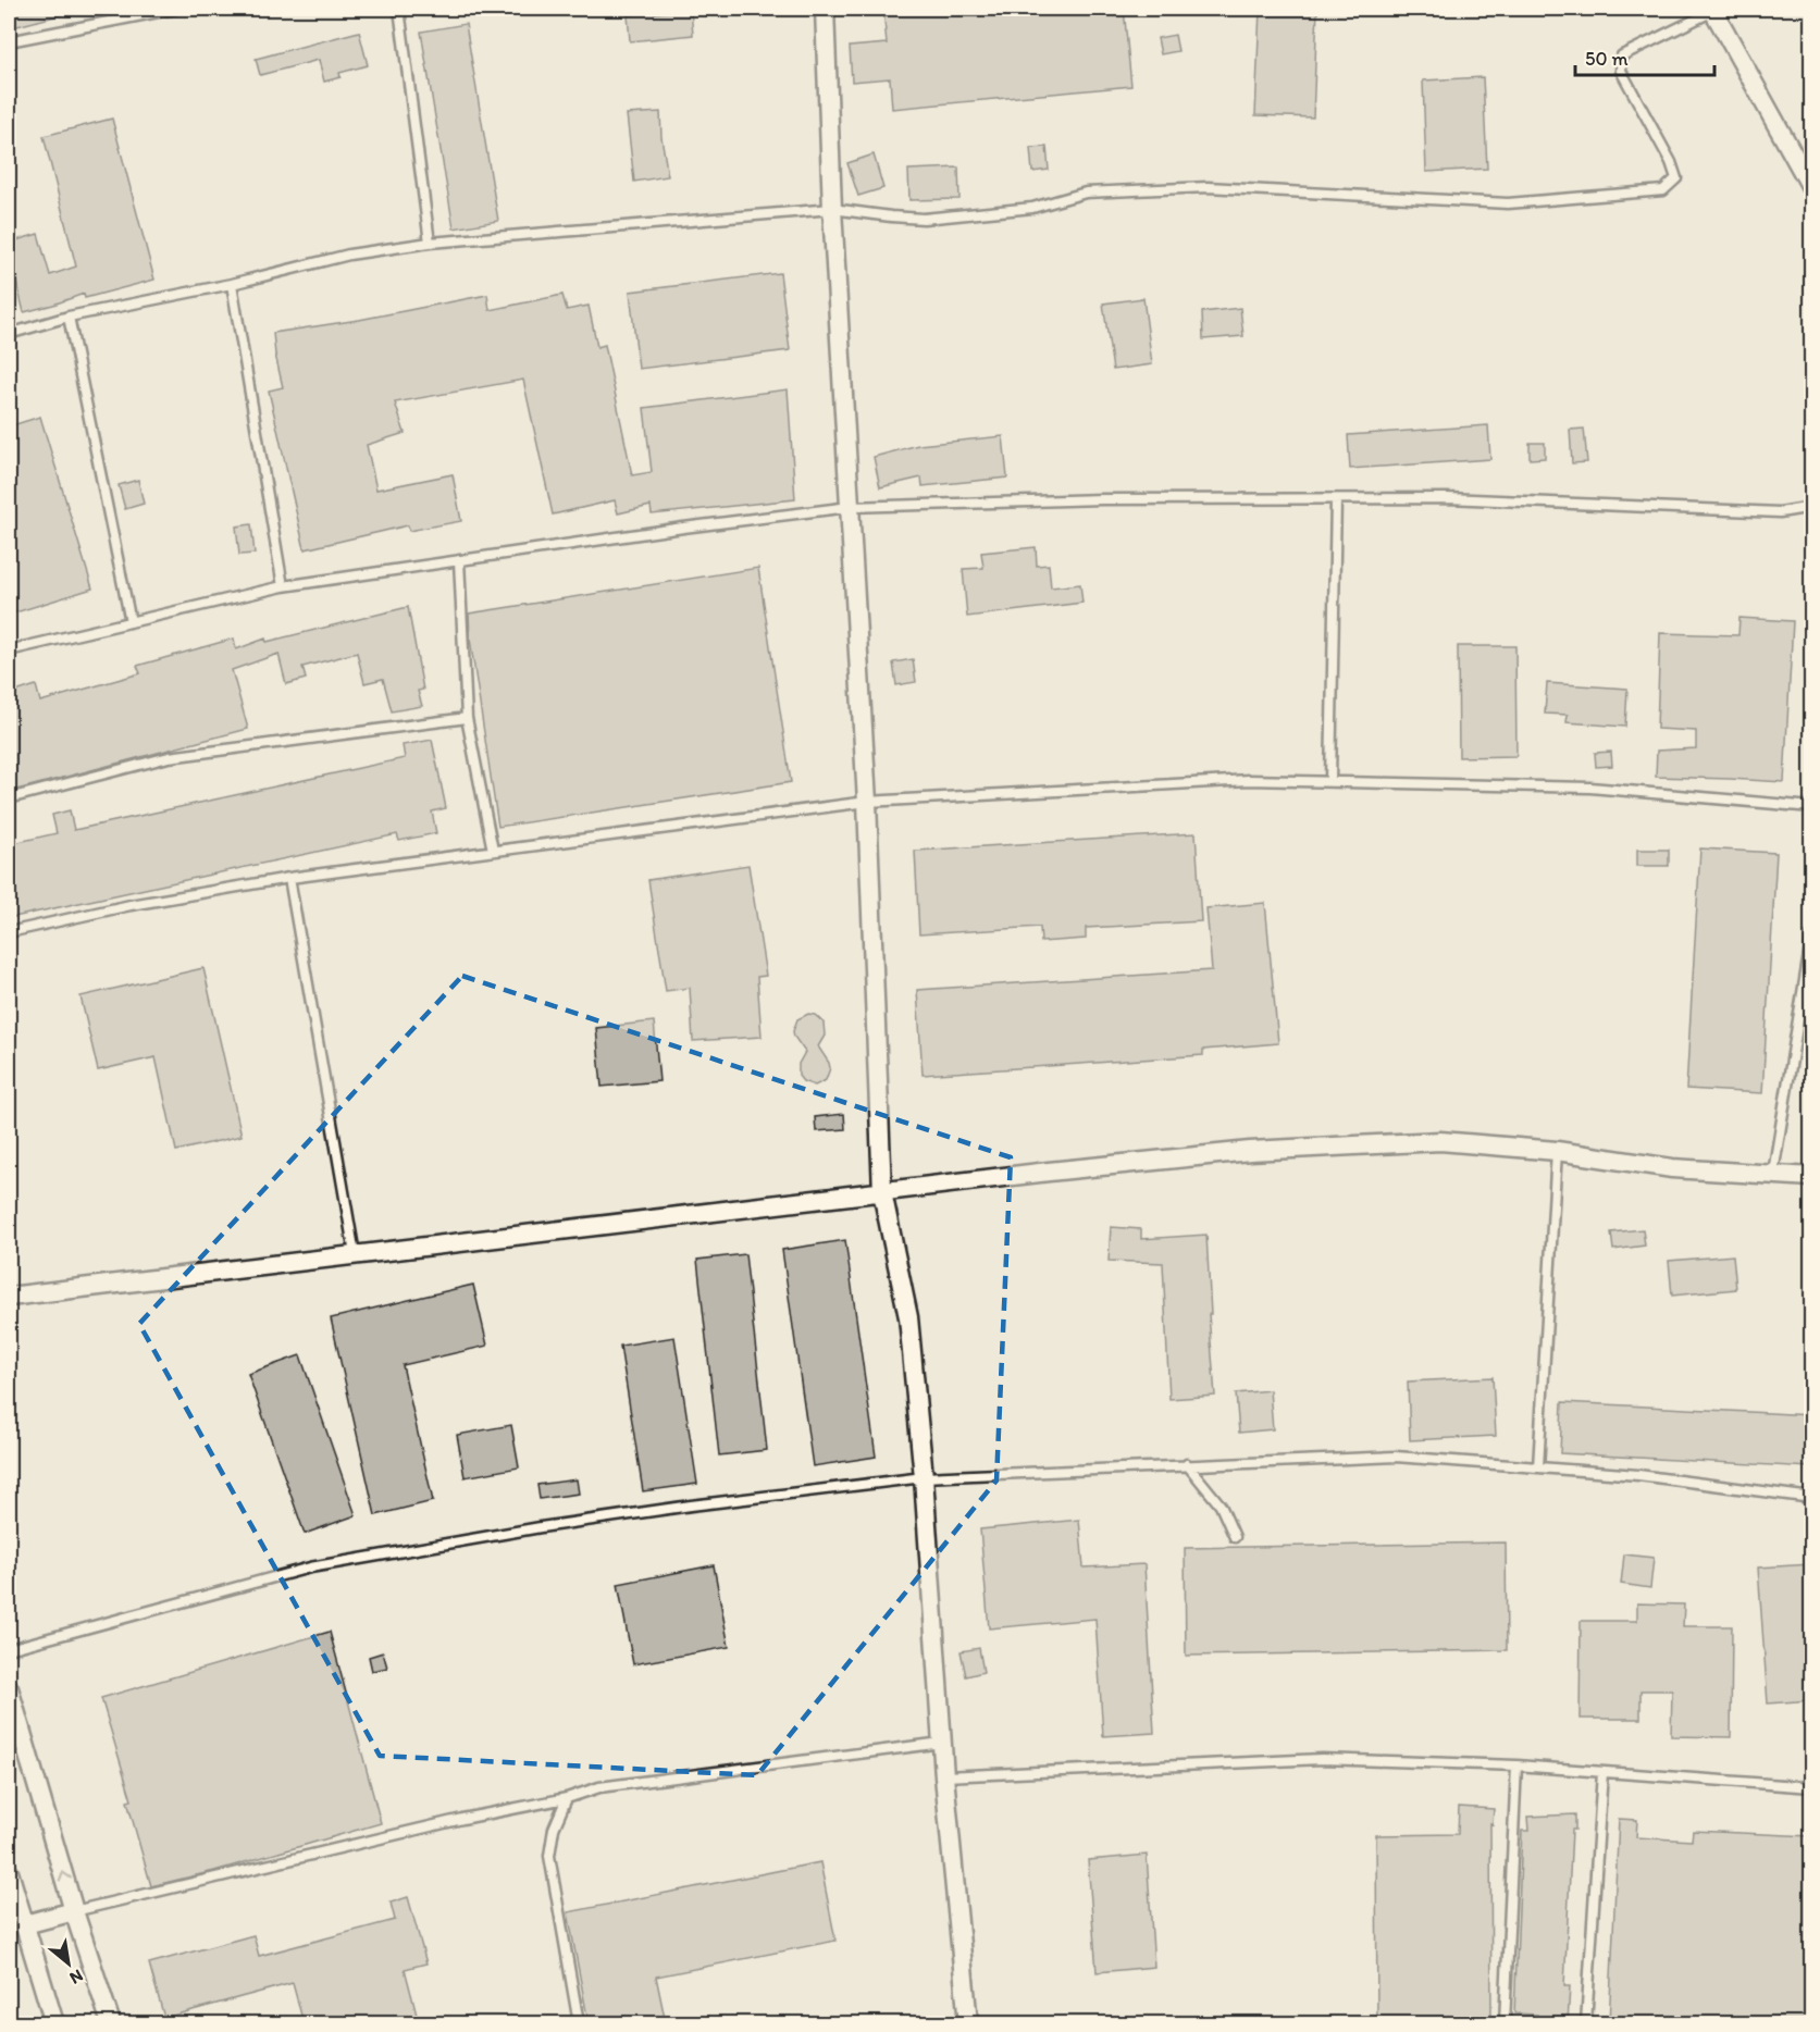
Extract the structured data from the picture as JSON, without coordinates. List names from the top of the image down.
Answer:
{
  "scale_bar": "50 m",
  "north": "bottom right"
}
